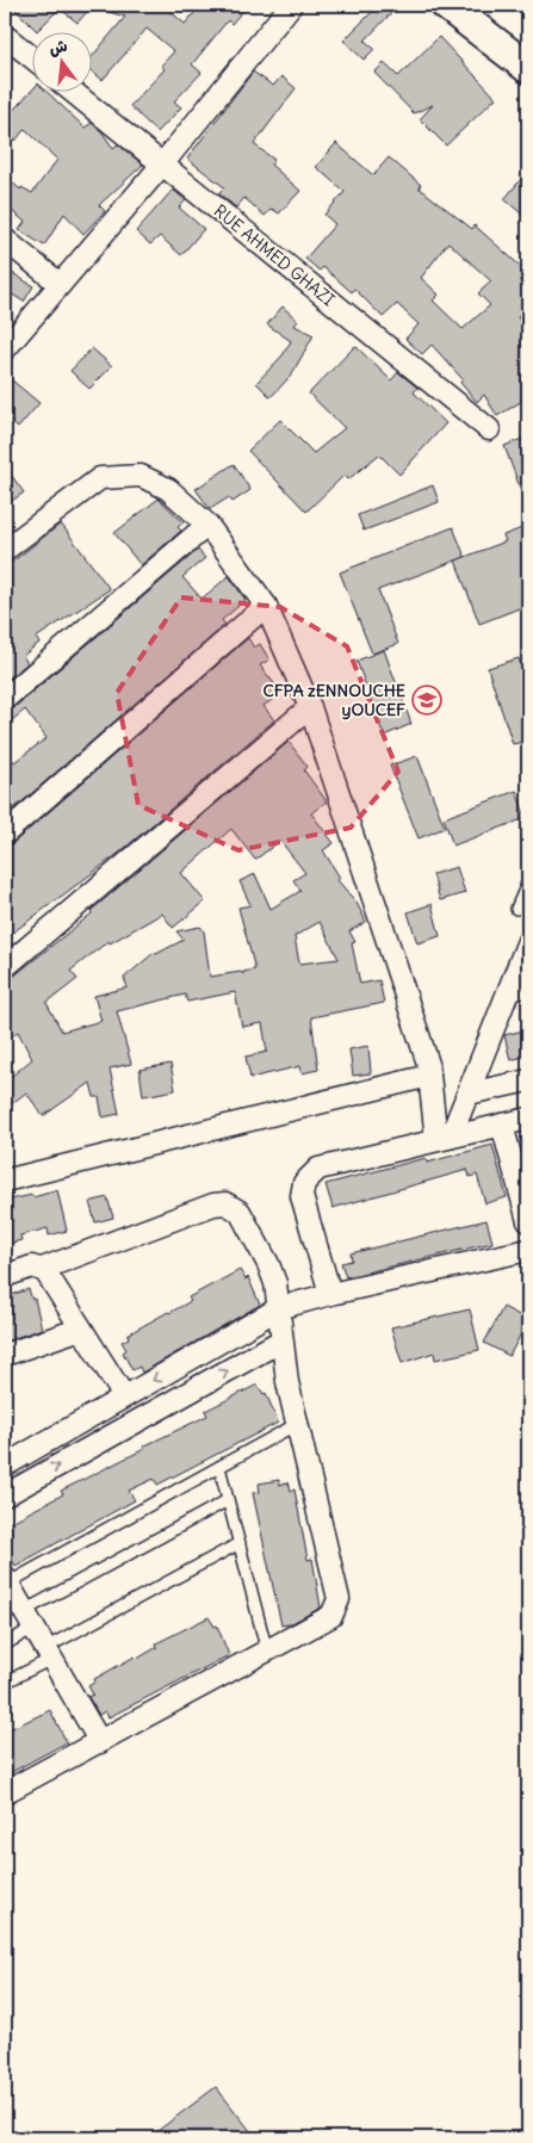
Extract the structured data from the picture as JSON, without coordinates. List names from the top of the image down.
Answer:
{
  "streets": {
    "street": ["RUE AHMED GHAZI"]
  },
  "places": {
    "school or university": ["CFPA zENNOUCHE yOUCEF"]
  },
  "north": "top"
}
